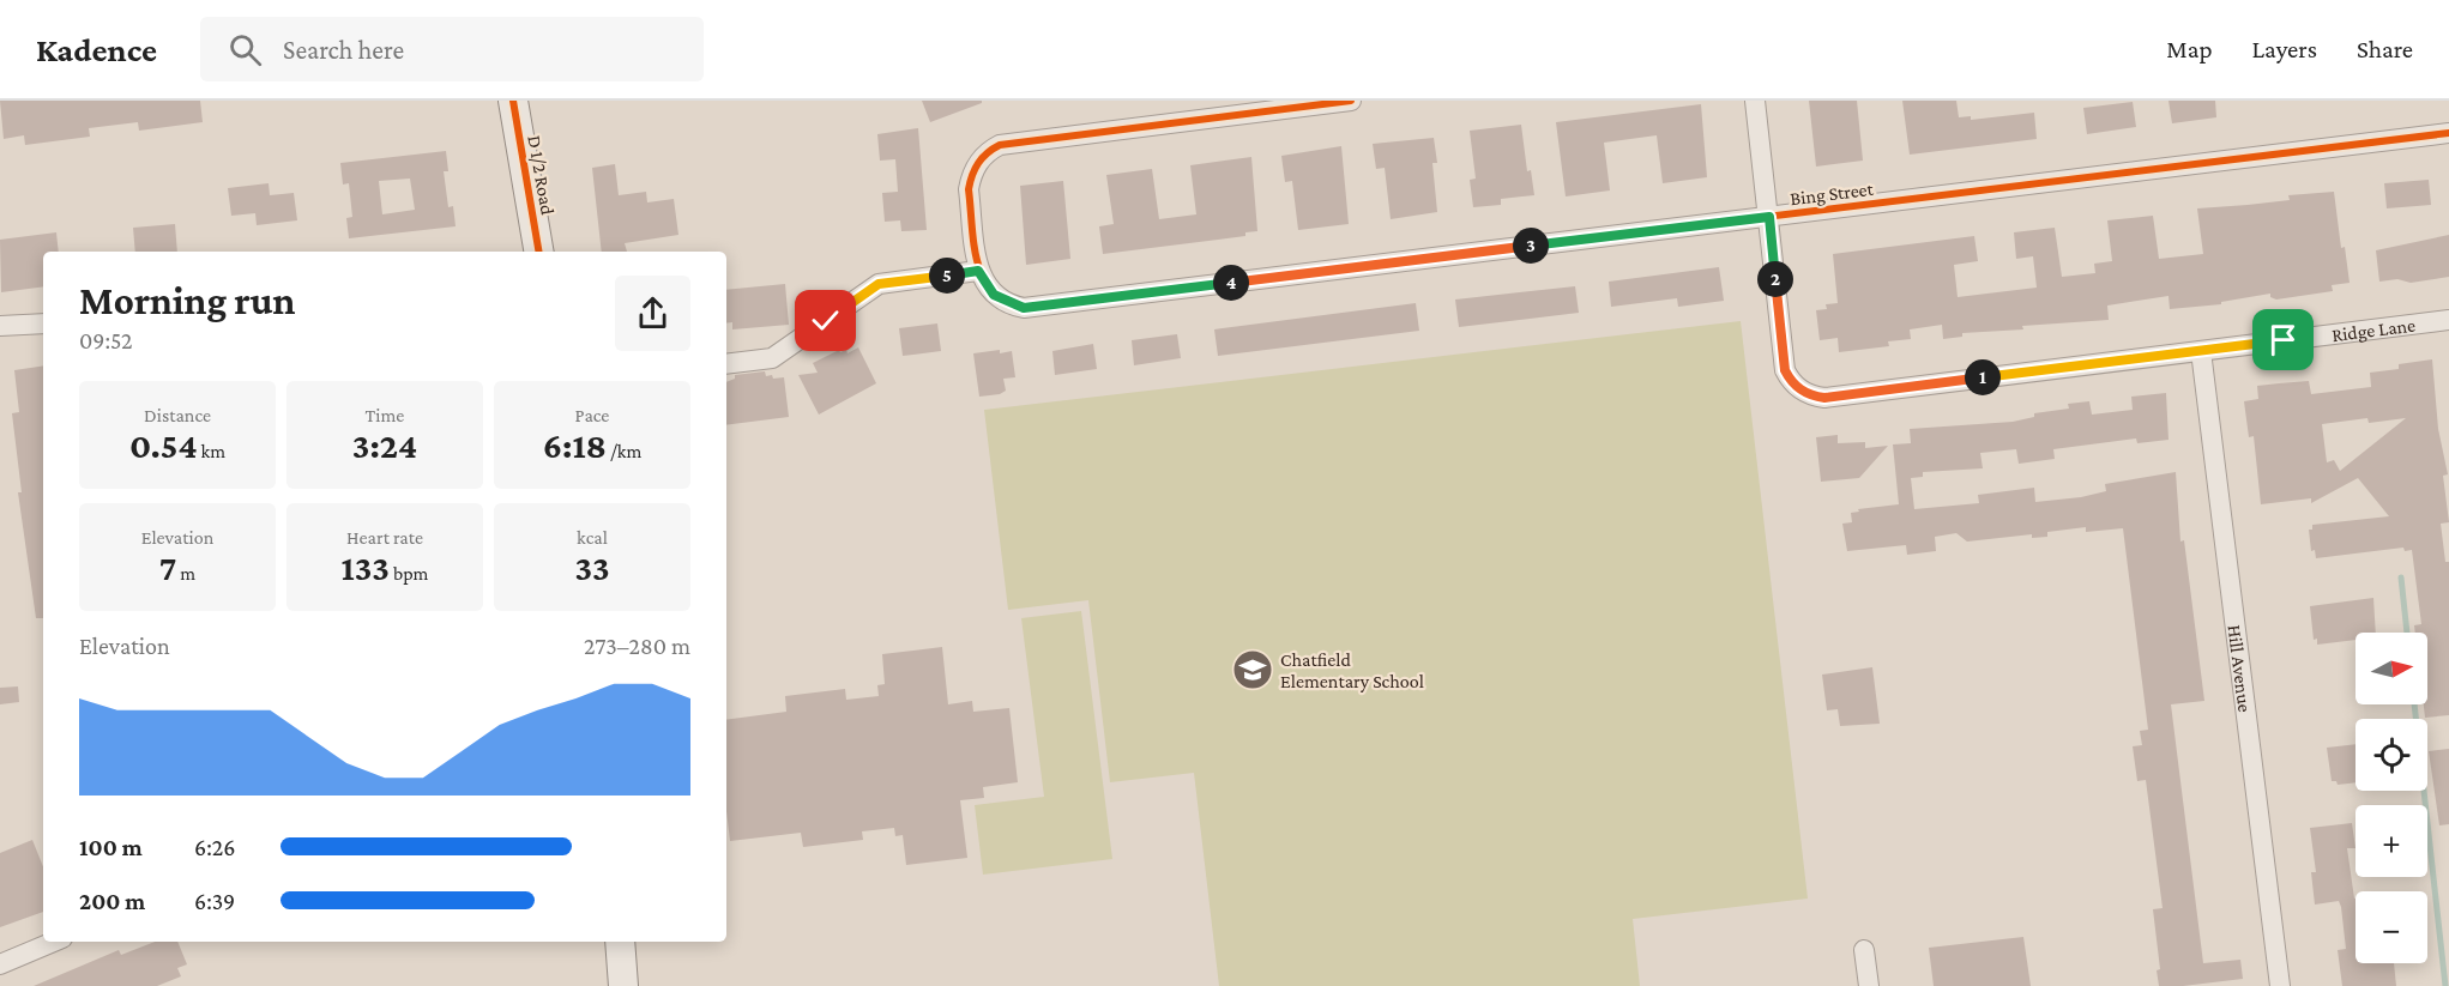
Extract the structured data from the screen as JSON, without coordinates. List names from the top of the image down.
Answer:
{
  "streets": {
    "main road": ["D 1/2 Road"],
    "street": ["Bing Street", "Ridge Lane", "Hill Avenue"]
  },
  "crossings": [
    ["Bing Street", "Ridge Lane"],
    ["Ridge Lane", "Hill Avenue"]
  ],
  "places": {
    "school or university": ["Chatfield Elementary School"]
  },
  "north": "right",
  "page": {
    "header": "Kadence",
    "search": "Search here",
    "nav": ["Map", "Layers", "Share"],
    "pins": [
      "3",
      "5",
      "2",
      "4",
      "1"
    ],
    "heading": ["Morning run", "09:52"],
    "stats": [
      ["Distance", "0.54 km"],
      ["Time", "3:24"],
      ["Pace", "6:18 /km"],
      ["Elevation", "7 m"],
      ["Heart rate", "133 bpm"],
      ["kcal", "33"]
    ],
    "chart": ["Elevation", "273–280 m"],
    "map_buttons": ["+", "−"],
    "list": [
      {
        "name": "100 m",
        "note": "6:26"
      },
      {
        "name": "200 m",
        "note": "6:39"
      }
    ]
  }
}
